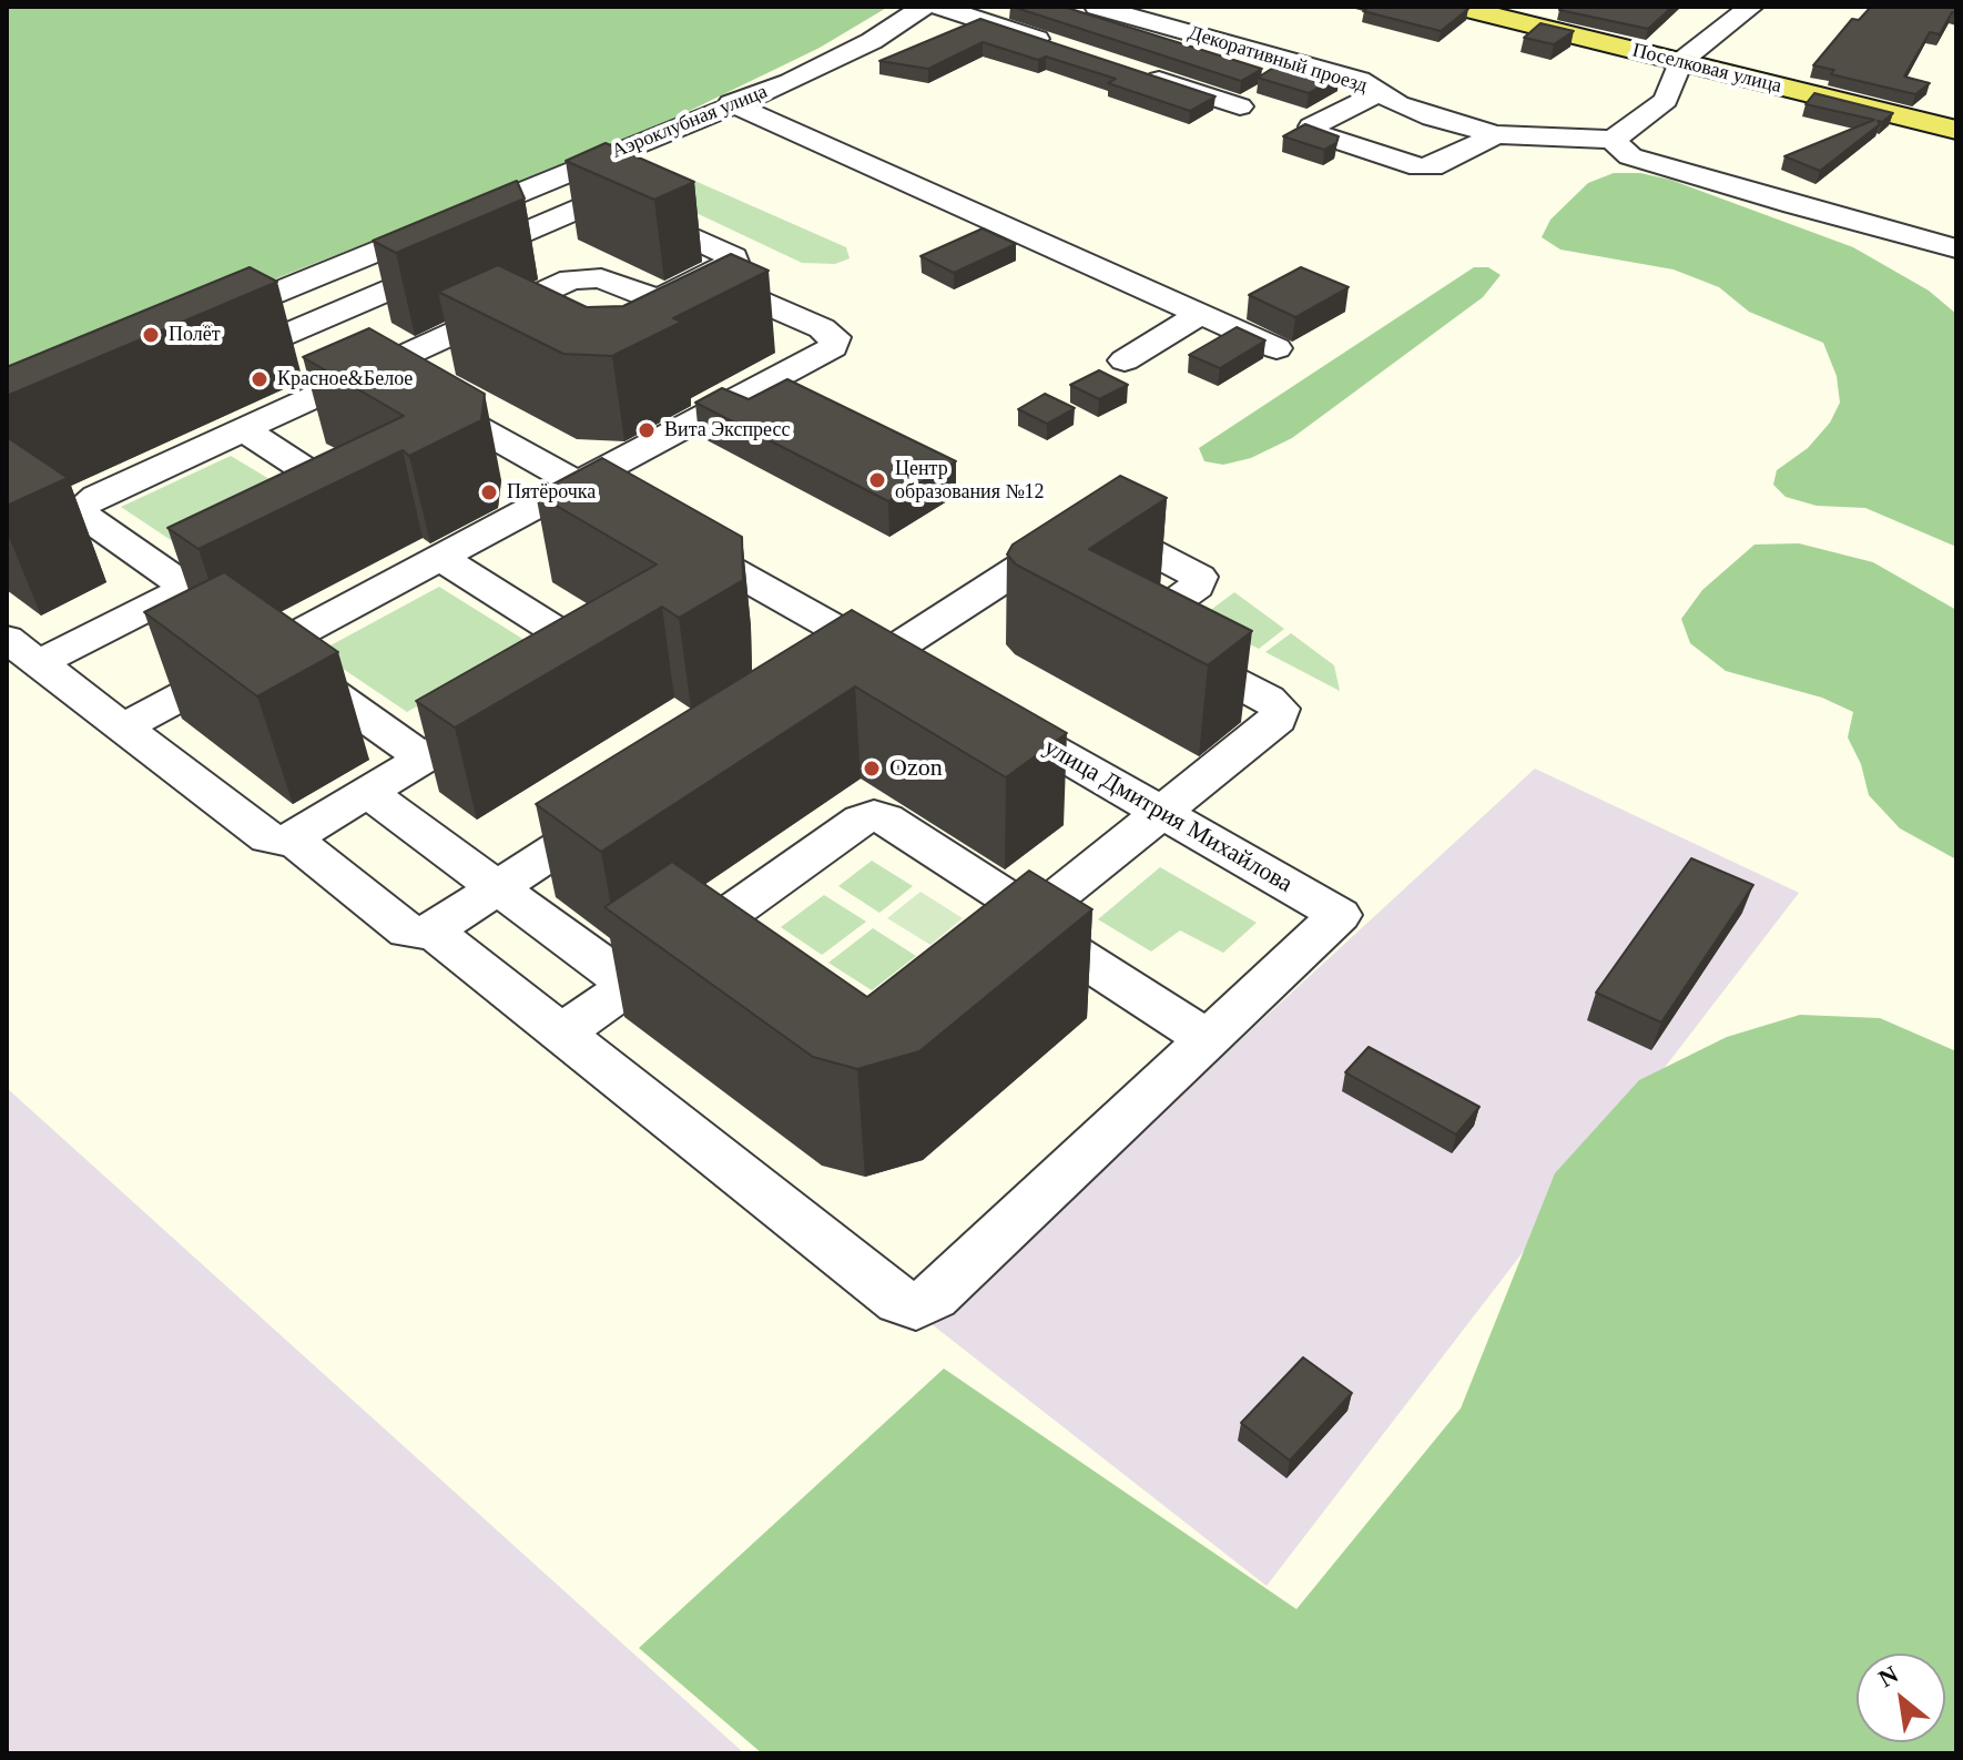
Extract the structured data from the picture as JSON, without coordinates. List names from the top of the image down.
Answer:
{
  "streets": {
    "main road": ["Поселковая улица"],
    "street": ["Декоративный проезд", "Аэроклубная улица", "улица Дмитрия Михайлова"]
  },
  "places": [
    "Полёт",
    "Красное&Белое",
    "Вита Экспресс",
    "Центр образования №12",
    "Пятёрочка",
    "Ozon"
  ],
  "north": "top left"
}
